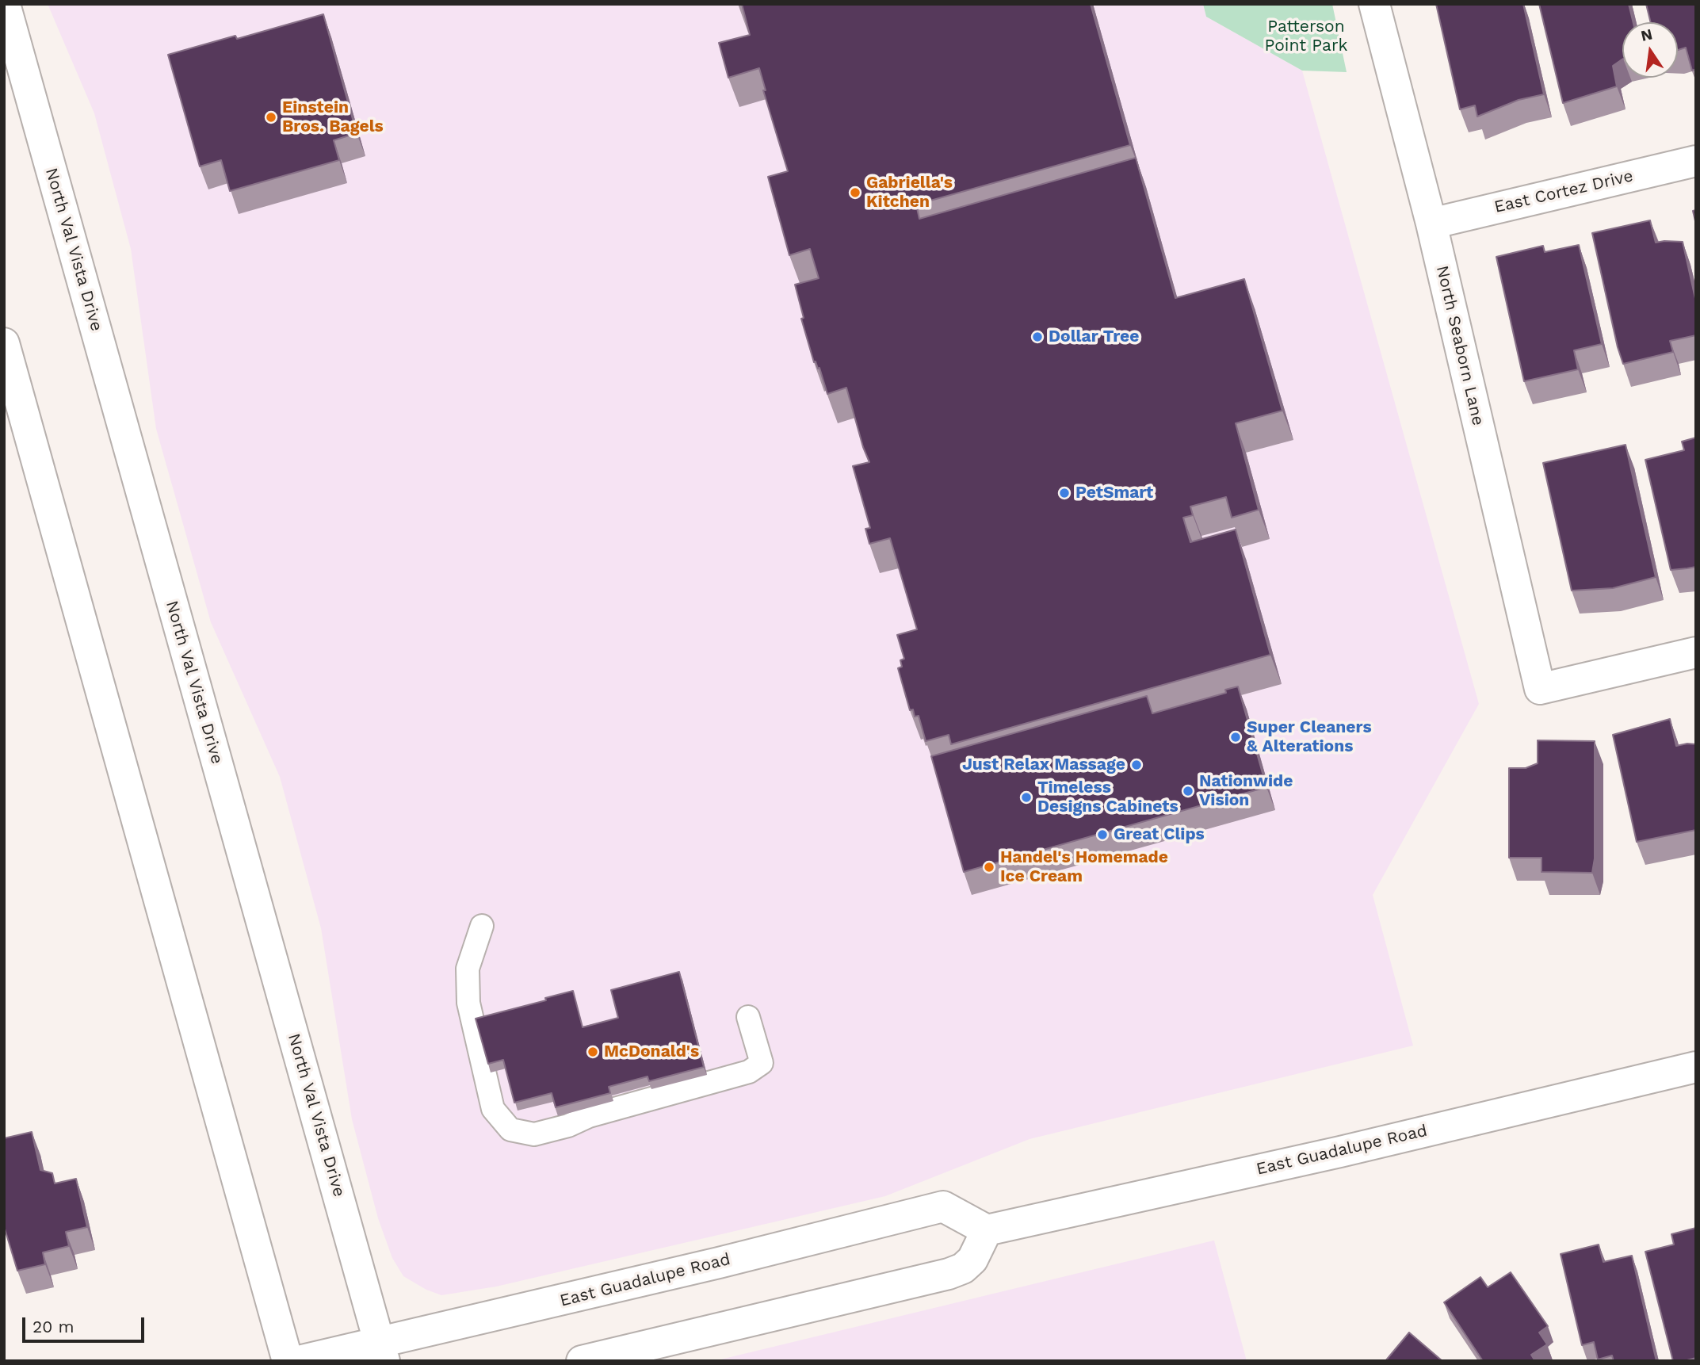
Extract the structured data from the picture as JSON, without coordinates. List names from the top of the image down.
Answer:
{
  "streets": {
    "main road": [
      "East Cortez Drive",
      "North Val Vista Drive",
      "North Seaborn Lane",
      "East Guadalupe Road"
    ]
  },
  "crossings": [
    ["East Cortez Drive", "North Seaborn Lane"],
    ["North Val Vista Drive", "East Guadalupe Road"]
  ],
  "parks": ["Patterson Point Park"],
  "places": [
    "Einstein Bros. Bagels",
    "Gabriella's Kitchen",
    "Dollar Tree",
    "PetSmart",
    "Super Cleaners & Alterations",
    "Just Relax Massage",
    "Nationwide Vision",
    "Timeless Designs Cabinets",
    "Great Clips",
    "Handel's Homemade Ice Cream",
    "McDonald's"
  ],
  "scale_bar": "20 m",
  "north": "top"
}
